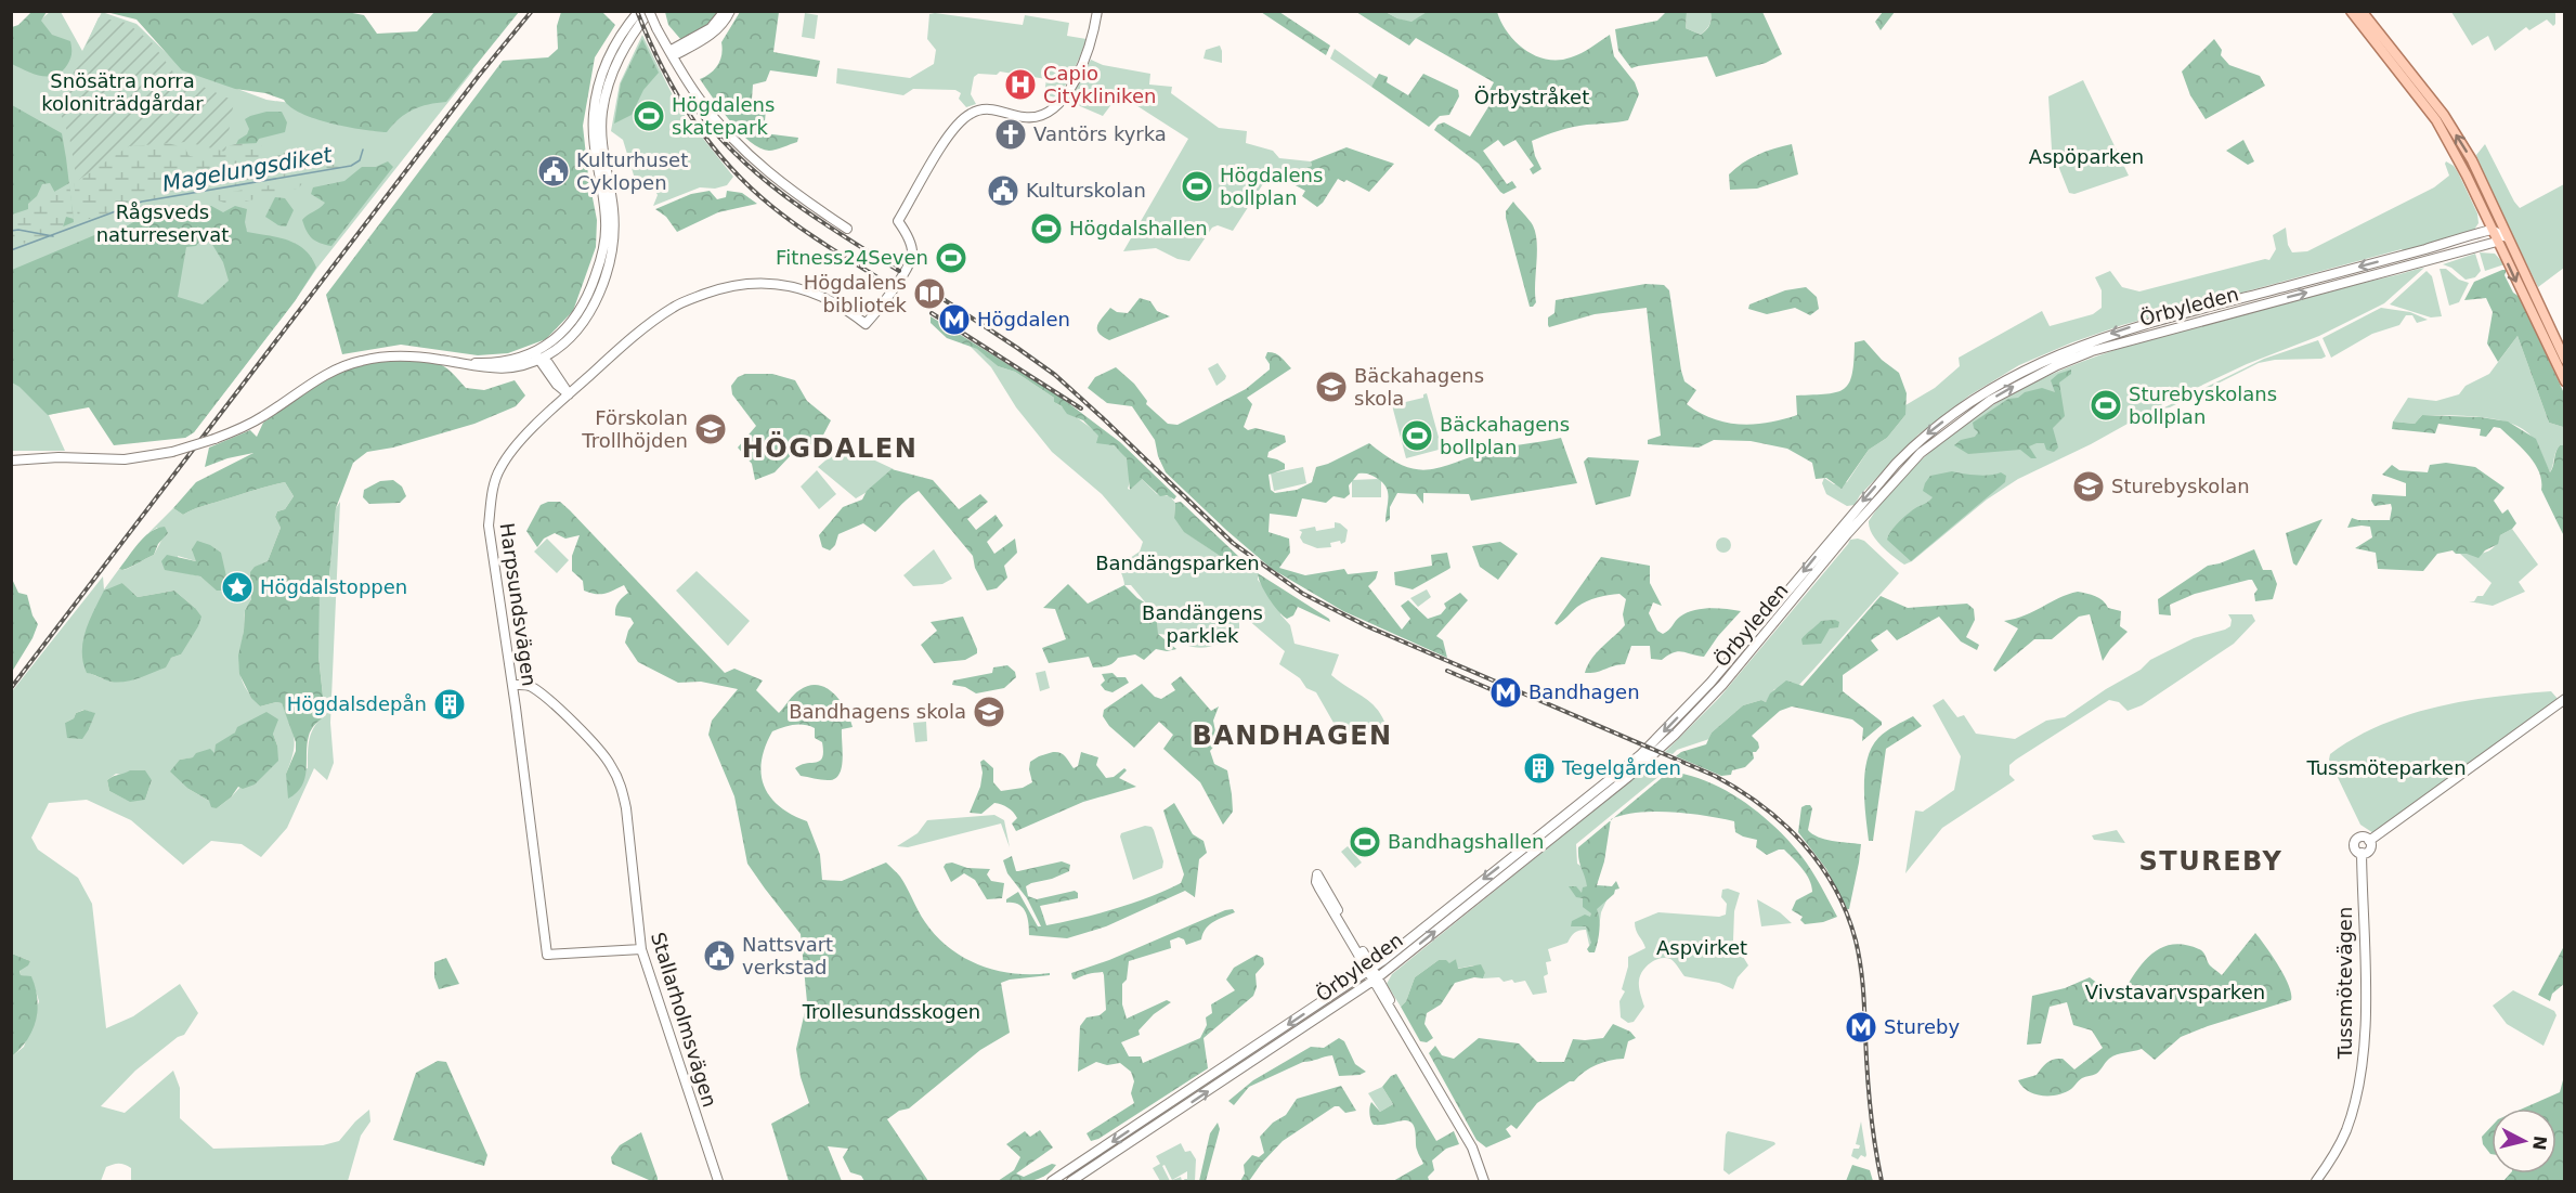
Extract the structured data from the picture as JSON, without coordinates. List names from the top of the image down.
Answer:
{
  "streets": {
    "main road": [
      "Örbyleden",
      "Harpsundsvägen",
      "Tussmötevägen",
      "Stallarholmsvägen"
    ]
  },
  "crossings": [
    ["Harpsundsvägen", "Stallarholmsvägen"]
  ],
  "districts": ["HÖGDALEN", "BANDHAGEN", "STUREBY"],
  "water": ["Magelungsdiket"],
  "parks": [
    "Snösätra norra koloniträdgårdar",
    "Örbystråket",
    "Aspöparken",
    "Rågsveds naturreservat",
    "Bandängsparken",
    "Bandängens parklek",
    "Tussmöteparken",
    "Aspvirket",
    "Vivstavarvsparken",
    "Trollesundsskogen"
  ],
  "places": {
    "hospital": ["Capio Citykliniken"],
    "sports": [
      "Högdalens skatepark",
      "Högdalens bollplan",
      "Högdalshallen",
      "Fitness24Seven",
      "Sturebyskolans bollplan",
      "Bäckahagens bollplan",
      "Bandhagshallen"
    ],
    "church": ["Vantörs kyrka"],
    "public building": ["Kulturhuset Cyklopen", "Kulturskolan", "Nattsvart verkstad"],
    "library": ["Högdalens bibliotek"],
    "metro station": ["Högdalen", "Bandhagen", "Stureby"],
    "school or university": [
      "Bäckahagens skola",
      "Förskolan Trollhöjden",
      "Sturebyskolan",
      "Bandhagens skola"
    ],
    "place": ["Högdalstoppen"],
    "building": ["Högdalsdepån", "Tegelgården"]
  },
  "north": "right"
}
